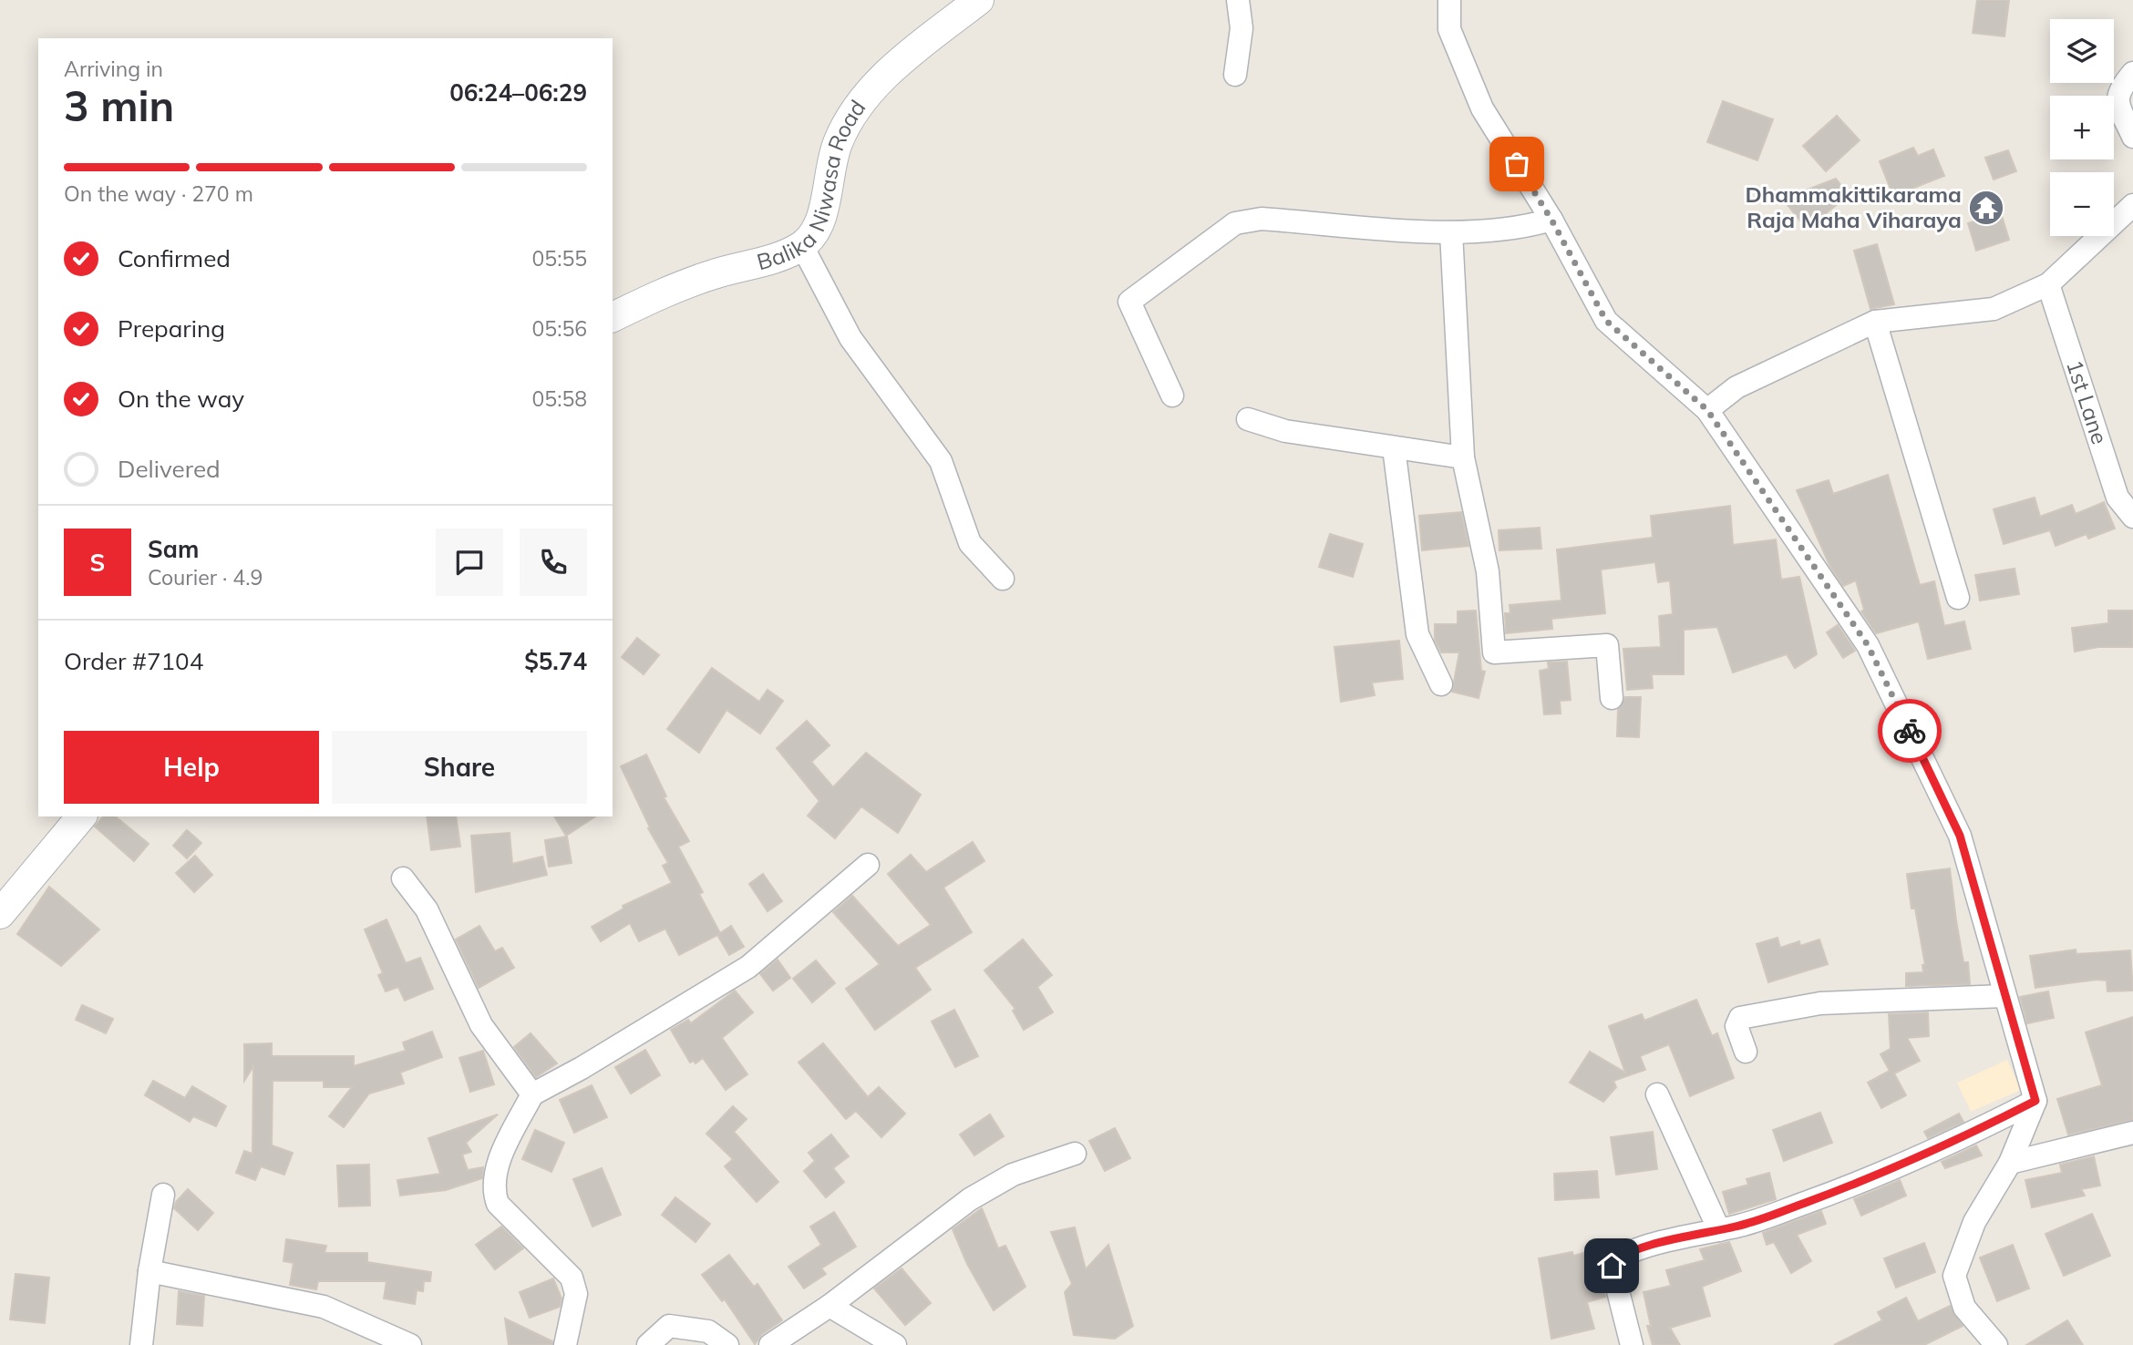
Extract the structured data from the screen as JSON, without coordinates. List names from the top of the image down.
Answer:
{
  "streets": {
    "street": ["Balika Niwasa Road", "1st Lane"]
  },
  "places": {
    "temple": ["Dhammakittikarama Raja Maha Viharaya"]
  },
  "page": {
    "map_buttons": ["+", "−"],
    "heading": ["3 min", "Arriving in", "06:24–06:29"],
    "panel": [
      "Sam",
      "Courier · 4.9",
      "Order #7104",
      "$5.74"
    ],
    "bar": "On the way · 270 m",
    "list": [
      ["Confirmed", "05:55"],
      ["Preparing", "05:56"],
      ["On the way", "05:58"],
      "Delivered"
    ],
    "round": "S",
    "buttons": ["Help", "Share"]
  }
}
